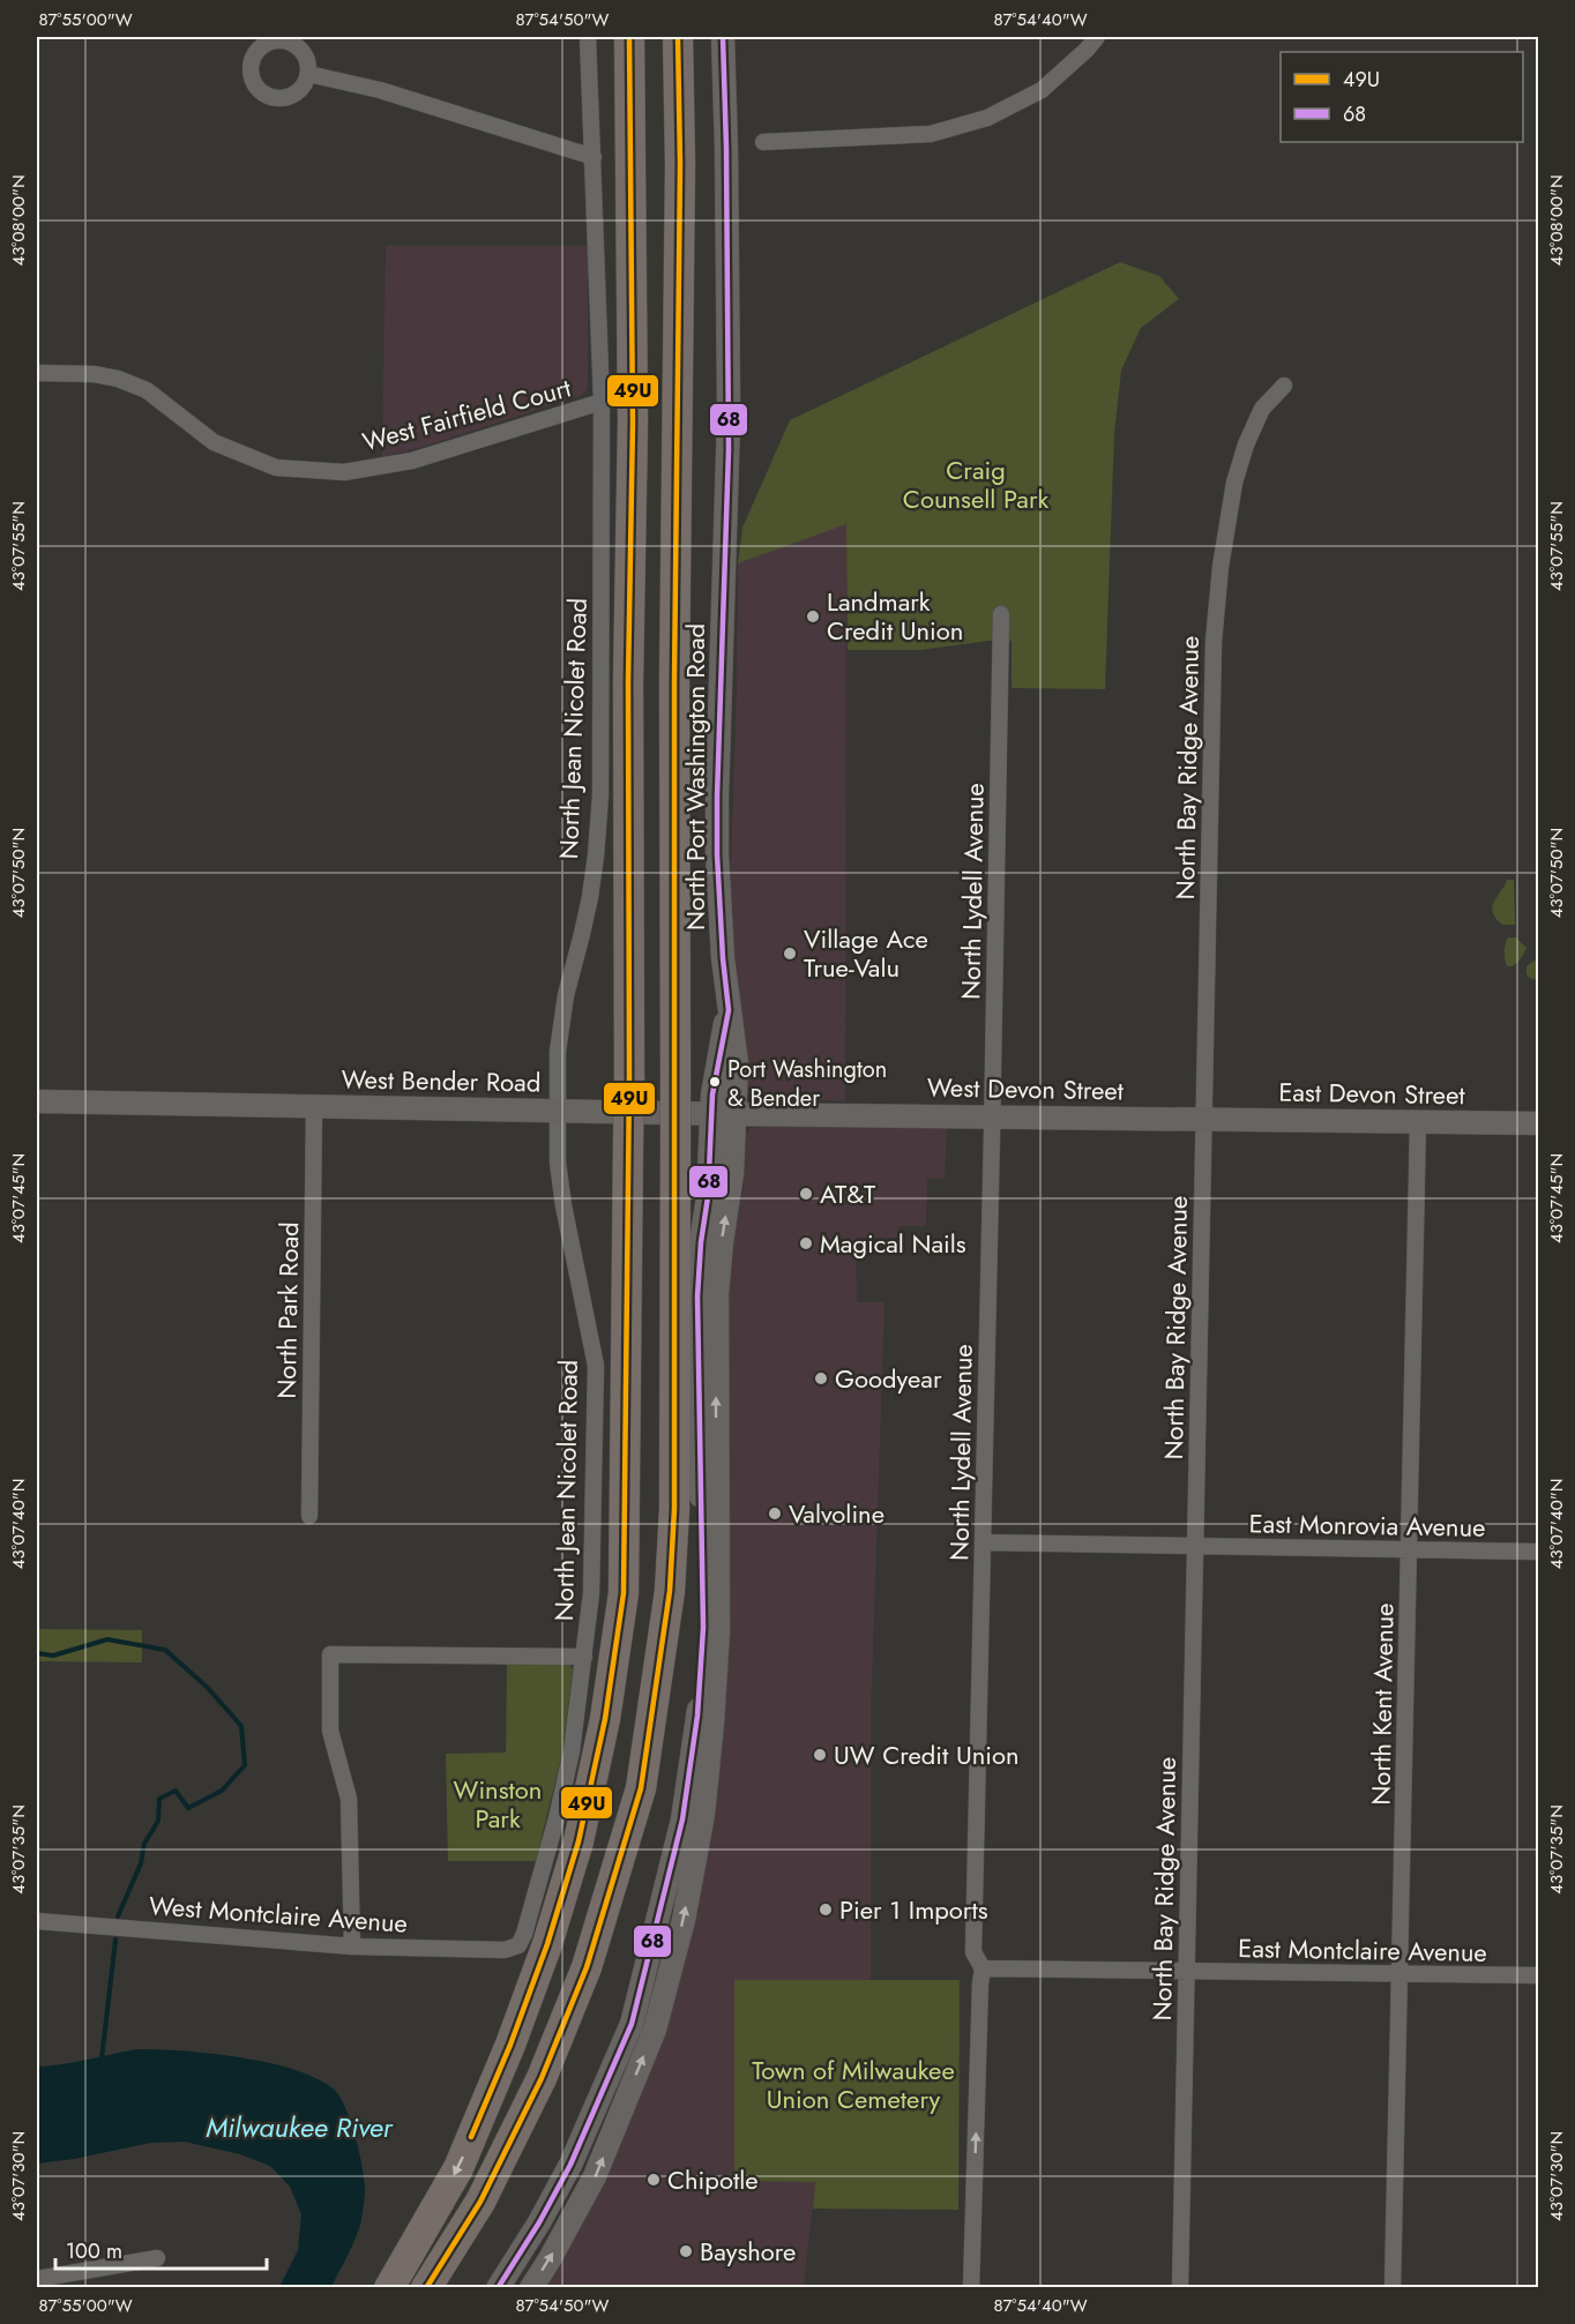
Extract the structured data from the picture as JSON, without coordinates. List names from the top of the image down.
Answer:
{
  "streets": {
    "main road": [
      "North Port Washington Road",
      "West Bender Road",
      "West Devon Street",
      "East Devon Street"
    ],
    "street": [
      "West Fairfield Court",
      "North Jean Nicolet Road",
      "North Bay Ridge Avenue",
      "North Lydell Avenue",
      "North Park Road",
      "East Monrovia Avenue",
      "North Kent Avenue",
      "West Montclaire Avenue",
      "East Montclaire Avenue"
    ]
  },
  "crossings": [
    ["West Fairfield Court", "North Jean Nicolet Road"],
    ["North Jean Nicolet Road", "West Bender Road"],
    ["North Jean Nicolet Road", "West Montclaire Avenue"],
    ["North Bay Ridge Avenue", "West Devon Street"],
    ["North Bay Ridge Avenue", "East Devon Street"],
    ["North Bay Ridge Avenue", "East Monrovia Avenue"],
    ["North Bay Ridge Avenue", "East Montclaire Avenue"],
    ["North Port Washington Road", "West Bender Road"],
    ["North Lydell Avenue", "West Devon Street"],
    ["North Lydell Avenue", "East Monrovia Avenue"],
    ["West Bender Road", "West Devon Street"],
    ["West Bender Road", "North Park Road"],
    ["West Devon Street", "East Devon Street"],
    ["East Devon Street", "North Kent Avenue"],
    ["East Monrovia Avenue", "North Kent Avenue"],
    ["North Kent Avenue", "East Montclaire Avenue"]
  ],
  "water": ["Milwaukee River"],
  "parks": ["Craig Counsell Park", "Winston Park", "Town of Milwaukee Union Cemetery"],
  "places": [
    "Landmark Credit Union",
    "Village Ace True-Valu",
    "Port Washington & Bender",
    "AT&T",
    "Magical Nails",
    "Goodyear",
    "Valvoline",
    "UW Credit Union",
    "Pier 1 Imports",
    "Chipotle",
    "Bayshore"
  ],
  "lines": ["transit line 49U", "transit line 68"],
  "legend": ["49U", "68"],
  "scale_bar": "100 m",
  "coordinates": [
    "87°55'00\"W",
    "87°54'50\"W",
    "87°54'40\"W",
    "43°08'00\"N",
    "43°07'55\"N",
    "43°07'50\"N",
    "43°07'45\"N",
    "43°07'40\"N",
    "43°07'35\"N",
    "43°07'30\"N"
  ]
}
